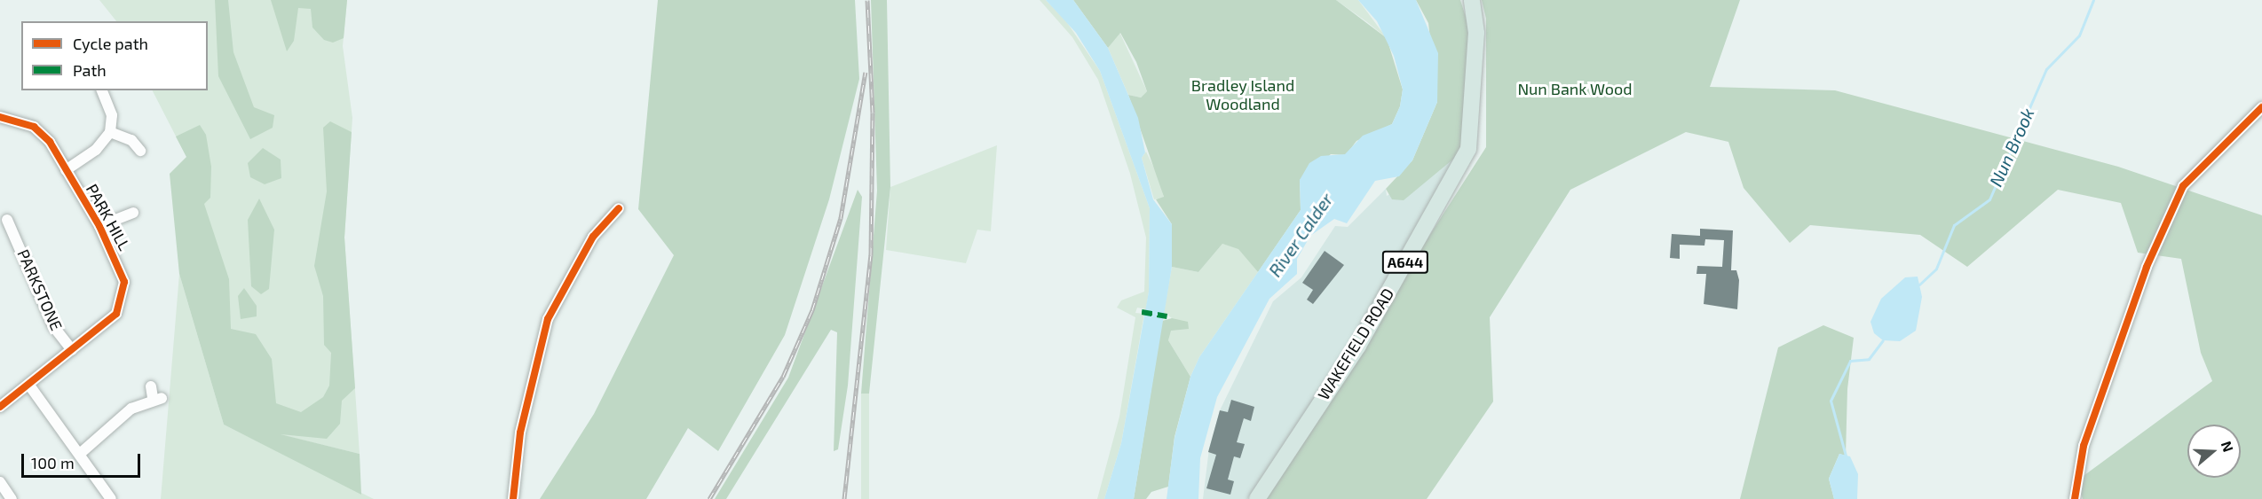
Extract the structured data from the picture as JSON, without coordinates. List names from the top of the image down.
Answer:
{
  "streets": {
    "highway": ["A644", "WAKEFIELD ROAD"],
    "street": ["PARK HILL", "PARKSTONE"]
  },
  "crossings": [
    ["PARK HILL", "PARKSTONE"]
  ],
  "water": ["Nun Brook", "River Calder"],
  "parks": ["Bradley Island Woodland", "Nun Bank Wood"],
  "legend": ["Cycle path", "Path"],
  "scale_bar": "100 m",
  "north": "right"
}
